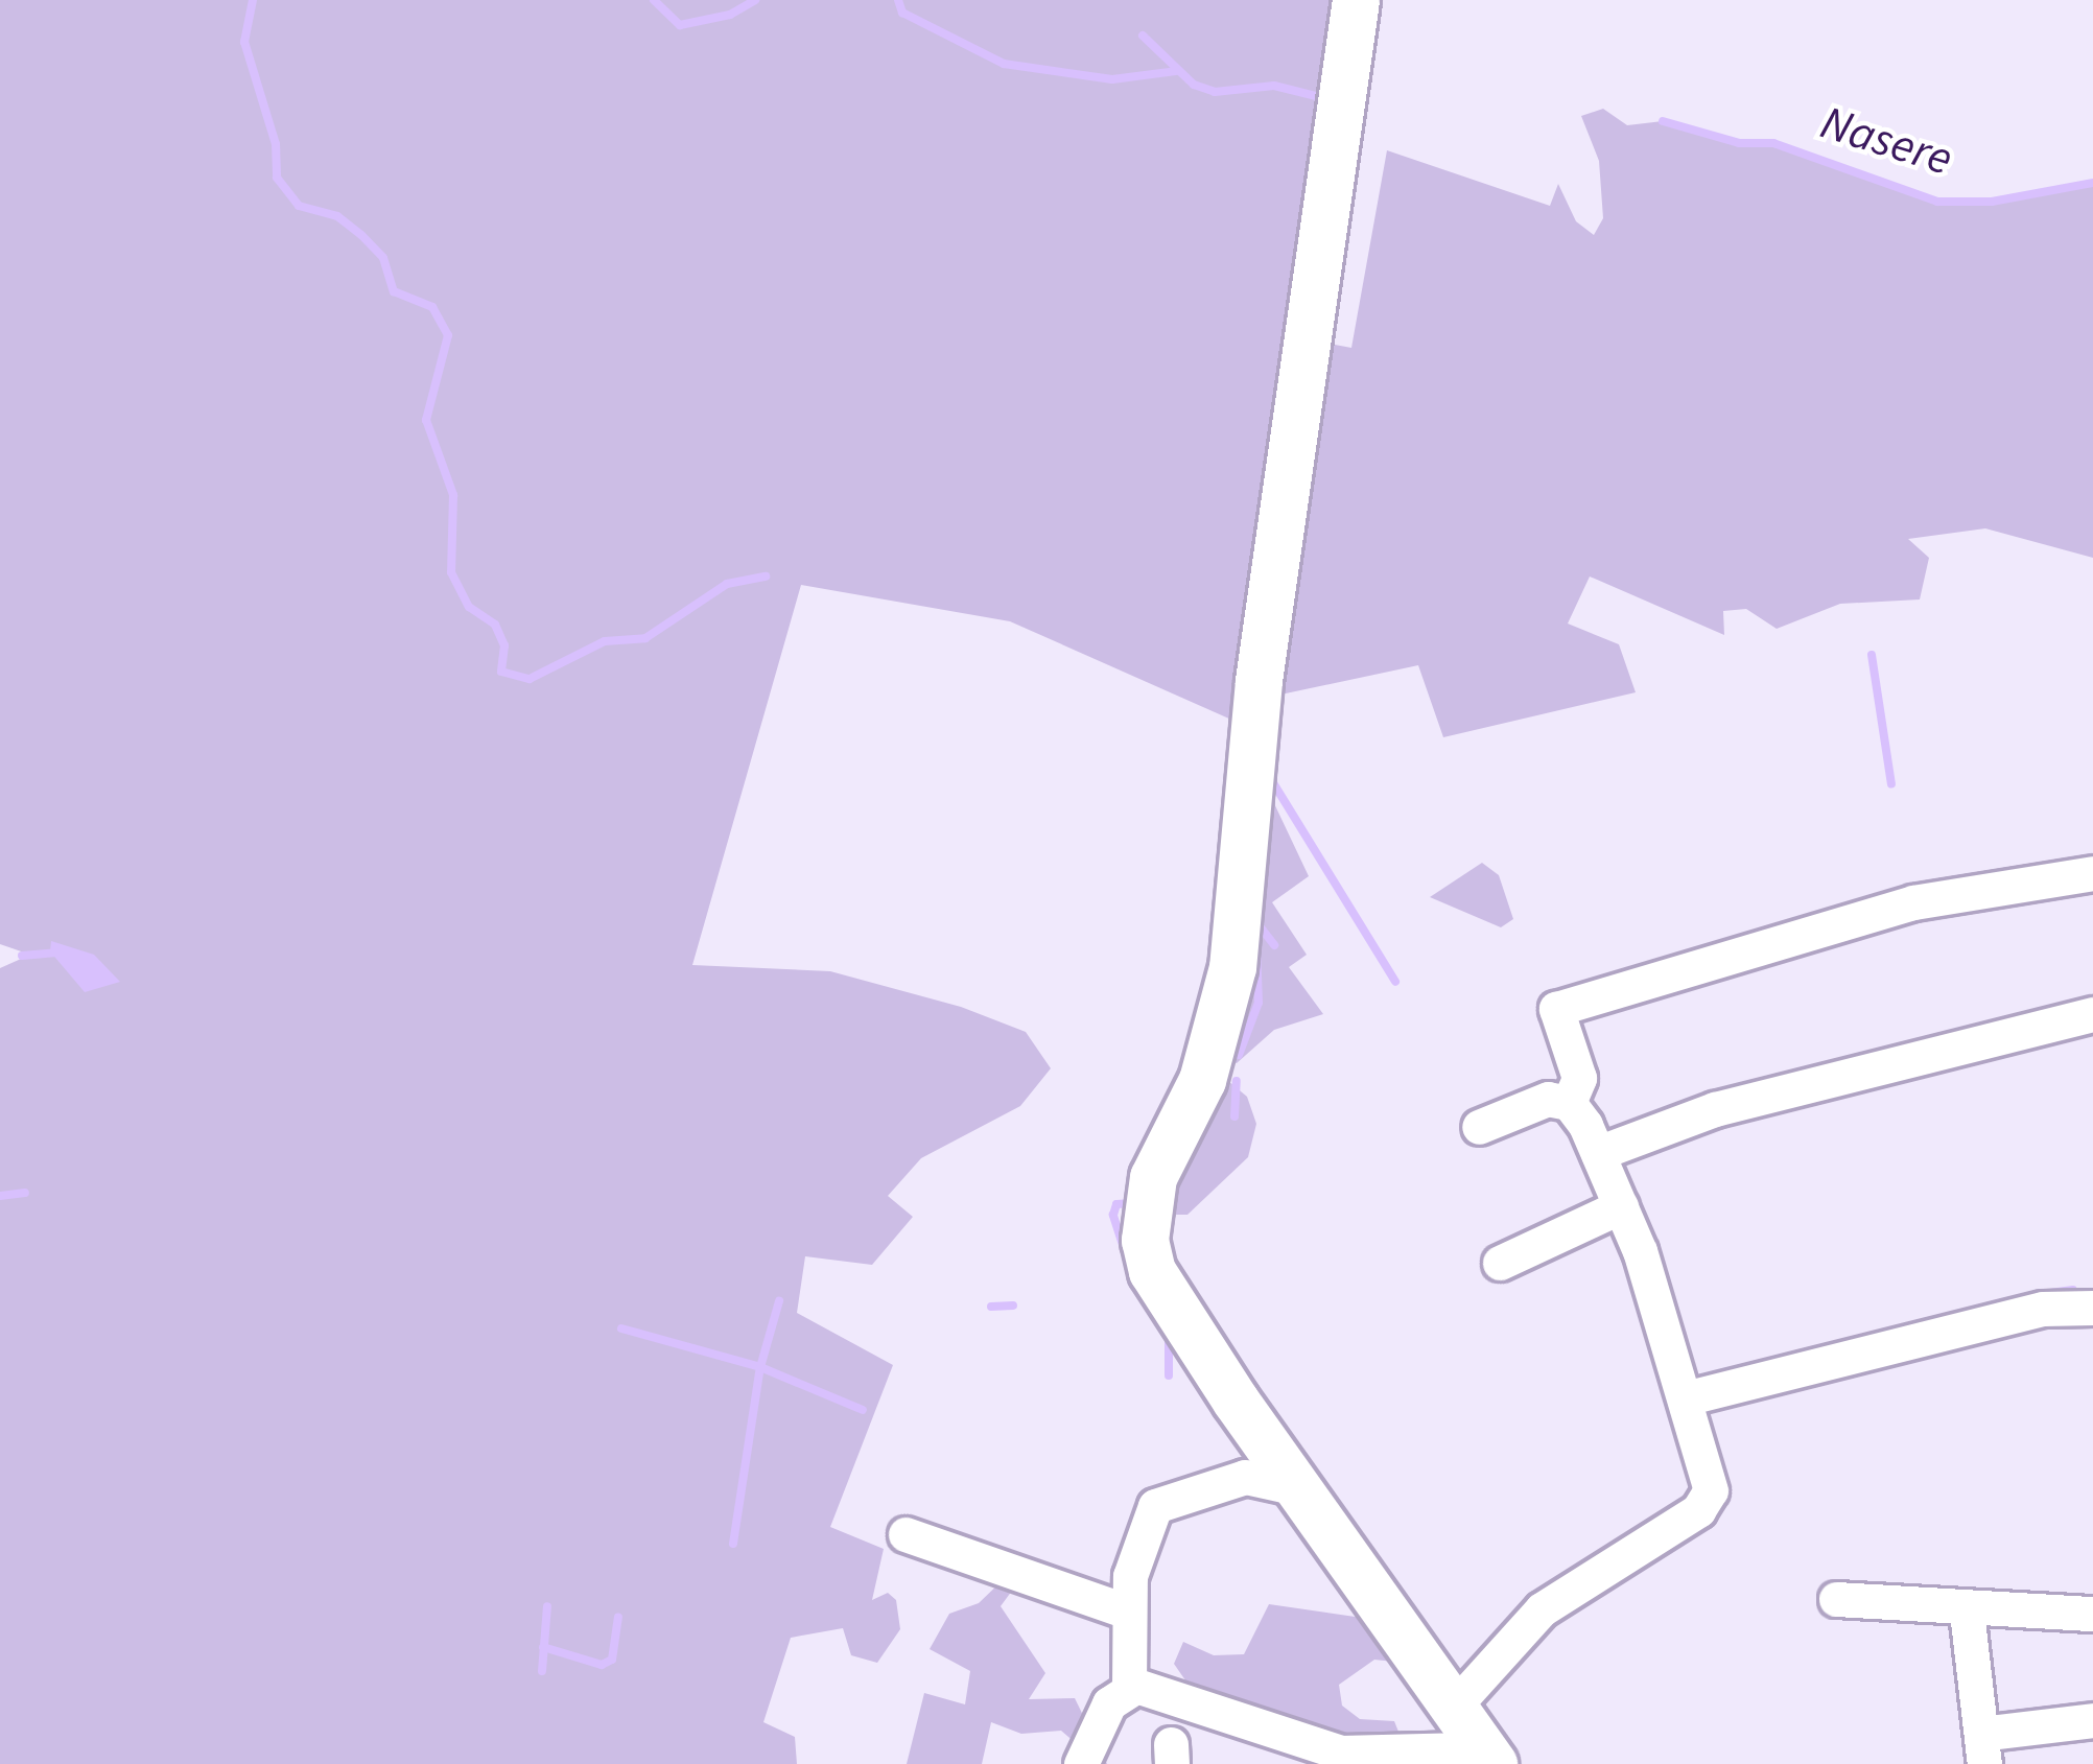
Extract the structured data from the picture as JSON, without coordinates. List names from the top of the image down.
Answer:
{
  "water": ["Nasere"]
}
